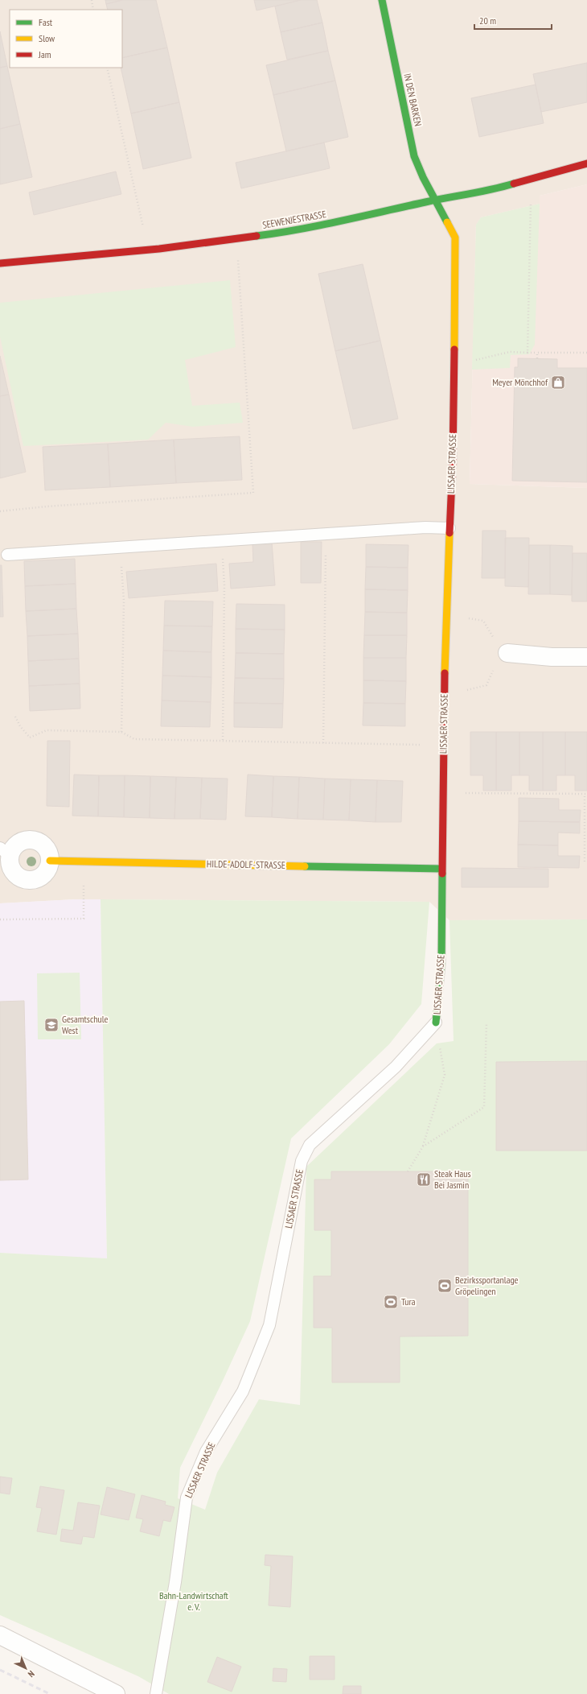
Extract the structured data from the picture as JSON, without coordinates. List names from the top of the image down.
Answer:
{
  "streets": {
    "street": [
      "IN DEN BARKEN",
      "SEEWENJESTRASSE",
      "LISSAER STRASSE",
      "HILDE-ADOLF-STRASSE"
    ]
  },
  "crossings": [
    ["IN DEN BARKEN", "SEEWENJESTRASSE"],
    ["IN DEN BARKEN", "LISSAER STRASSE"],
    ["SEEWENJESTRASSE", "LISSAER STRASSE"],
    ["LISSAER STRASSE", "HILDE-ADOLF-STRASSE"]
  ],
  "parks": ["Bahn-Landwirtschaft e. V."],
  "places": {
    "shop": ["Meyer Mönchhof"],
    "school or university": ["Gesamtschule West"],
    "restaurant": ["Steak Haus Bei Jasmin"],
    "sports": ["Bezirkssportanlage Gröpelingen", "Tura"]
  },
  "legend": ["Fast", "Slow", "Jam"],
  "scale_bar": "20 m",
  "north": "bottom right"
}
